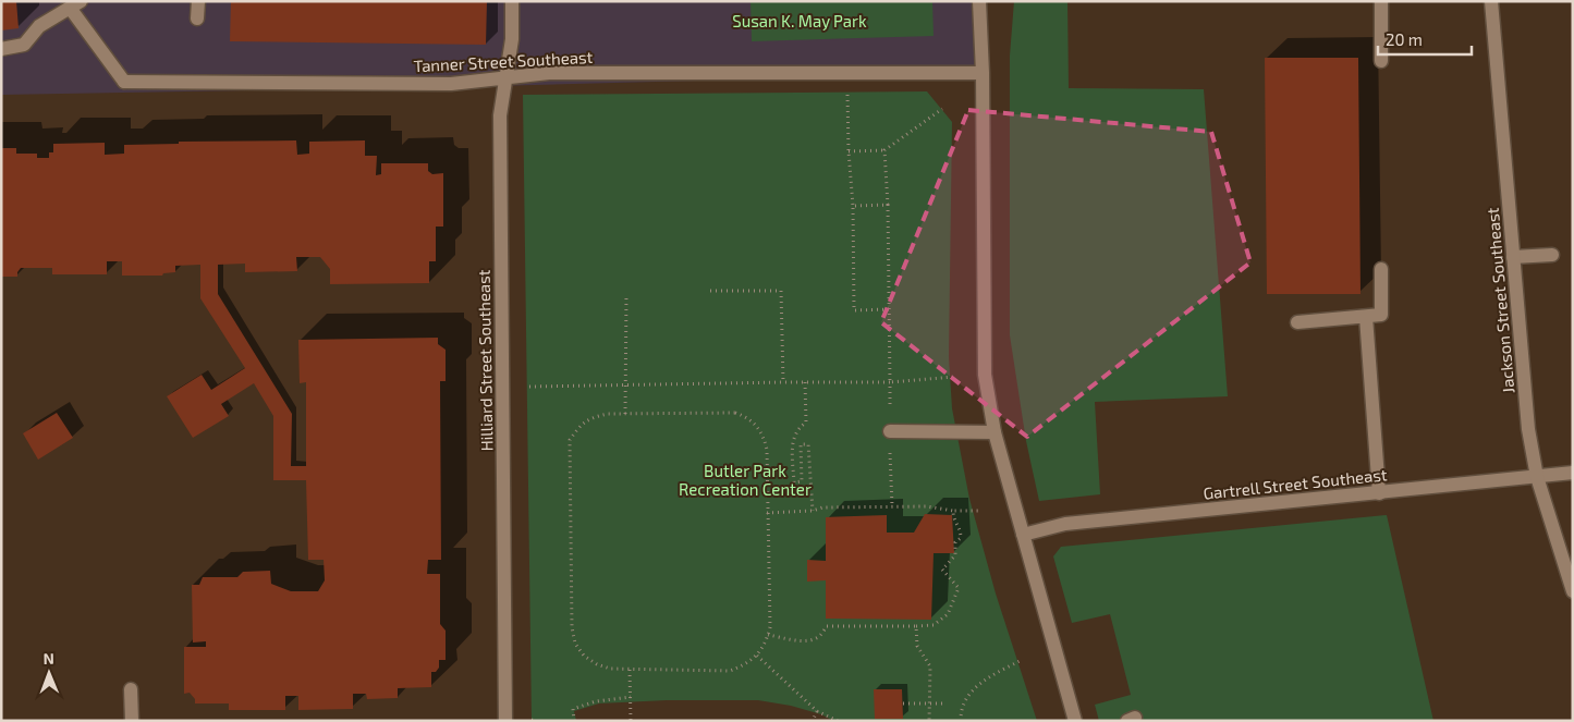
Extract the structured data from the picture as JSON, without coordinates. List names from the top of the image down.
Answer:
{
  "streets": {
    "street": [
      "Tanner Street Southeast",
      "Jackson Street Southeast",
      "Hilliard Street Southeast",
      "Gartrell Street Southeast"
    ]
  },
  "crossings": [
    ["Tanner Street Southeast", "Hilliard Street Southeast"],
    ["Jackson Street Southeast", "Gartrell Street Southeast"]
  ],
  "parks": ["Susan K. May Park", "Butler Park Recreation Center"],
  "scale_bar": "20 m",
  "north": "top"
}
